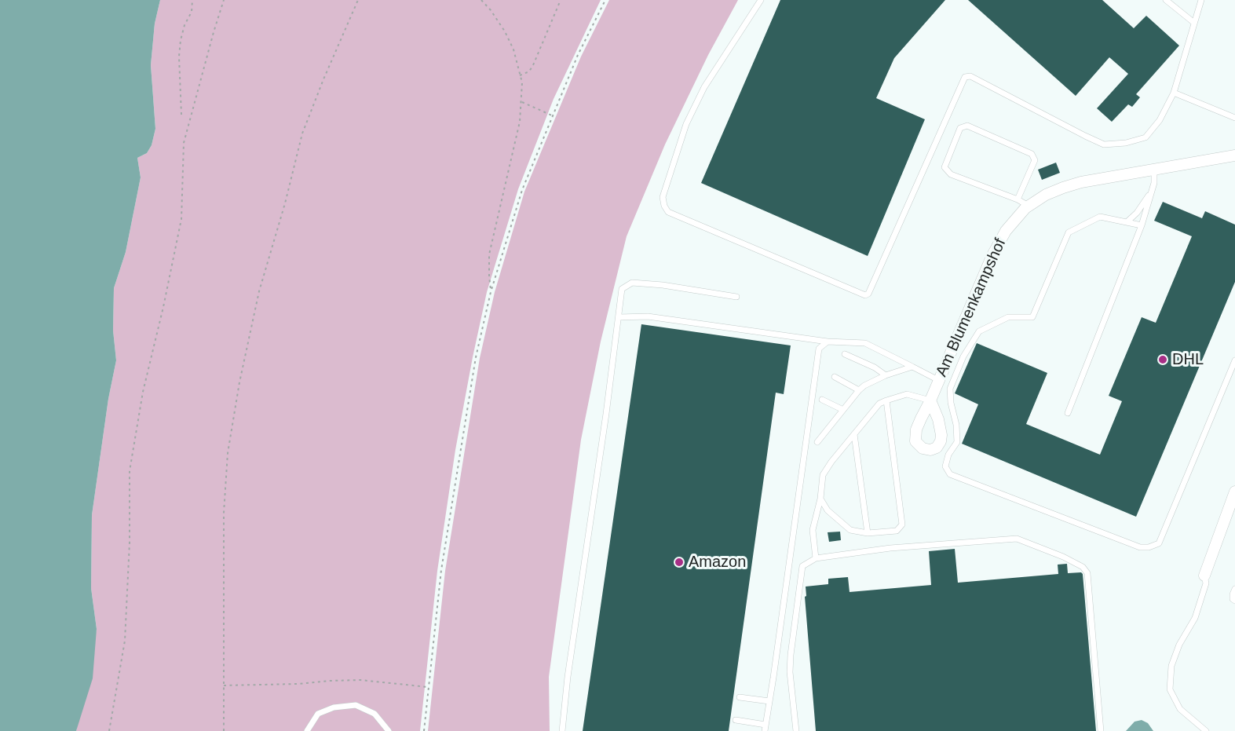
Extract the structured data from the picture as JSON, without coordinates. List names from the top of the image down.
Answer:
{
  "streets": {
    "street": ["Am Blumenkampshof"]
  },
  "places": ["DHL", "Amazon"]
}
